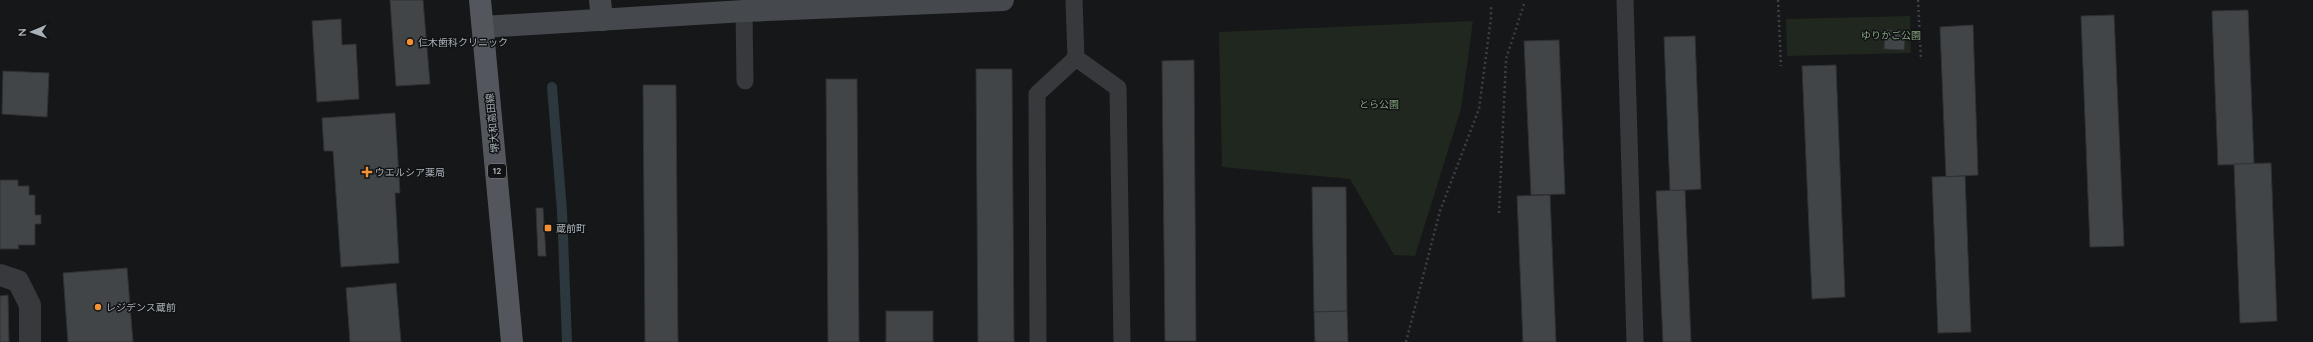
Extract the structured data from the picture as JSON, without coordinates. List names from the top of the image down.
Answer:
{
  "streets": {
    "main road": ["堺大和高田線", "12"]
  },
  "parks": ["ゆりかご公園", "とら公園"],
  "places": {
    "other": ["仁木歯科クリニック", "レジデンス蔵前"],
    "health": ["ウエルシア薬局"],
    "transit": ["蔵前町"]
  },
  "north": "left"
}
